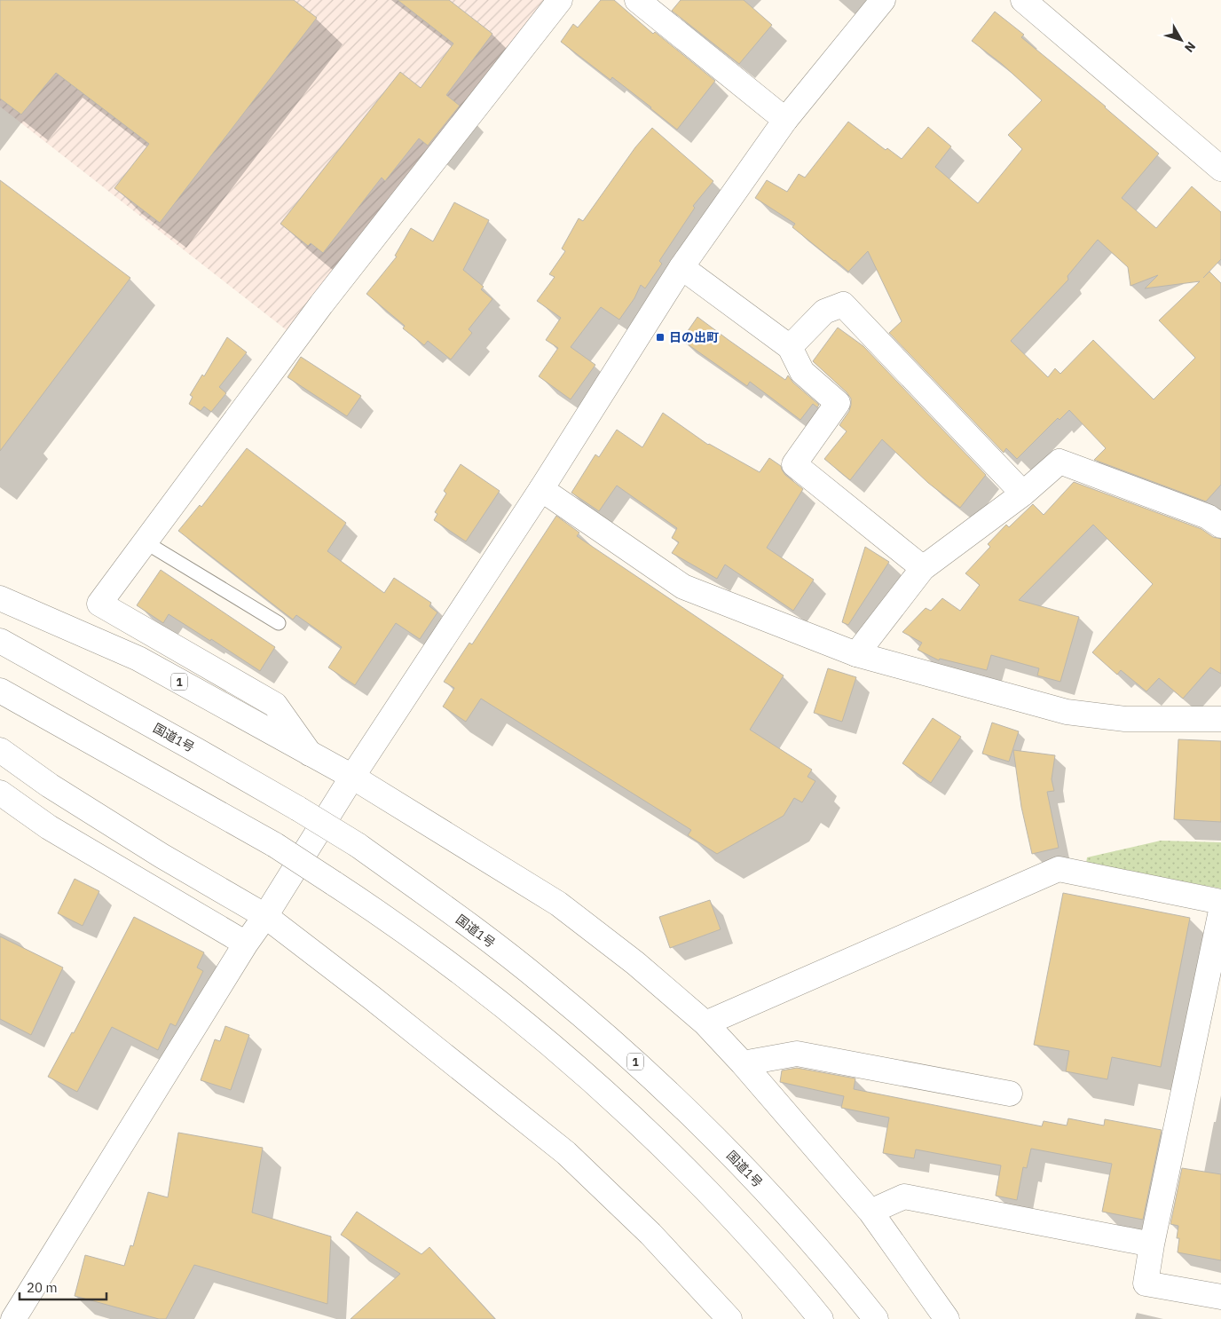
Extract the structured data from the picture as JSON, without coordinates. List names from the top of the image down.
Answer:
{
  "streets": {
    "main road": ["1", "国道1号"]
  },
  "places": {
    "transit": ["日の出町"]
  },
  "scale_bar": "20 m",
  "north": "bottom right"
}
